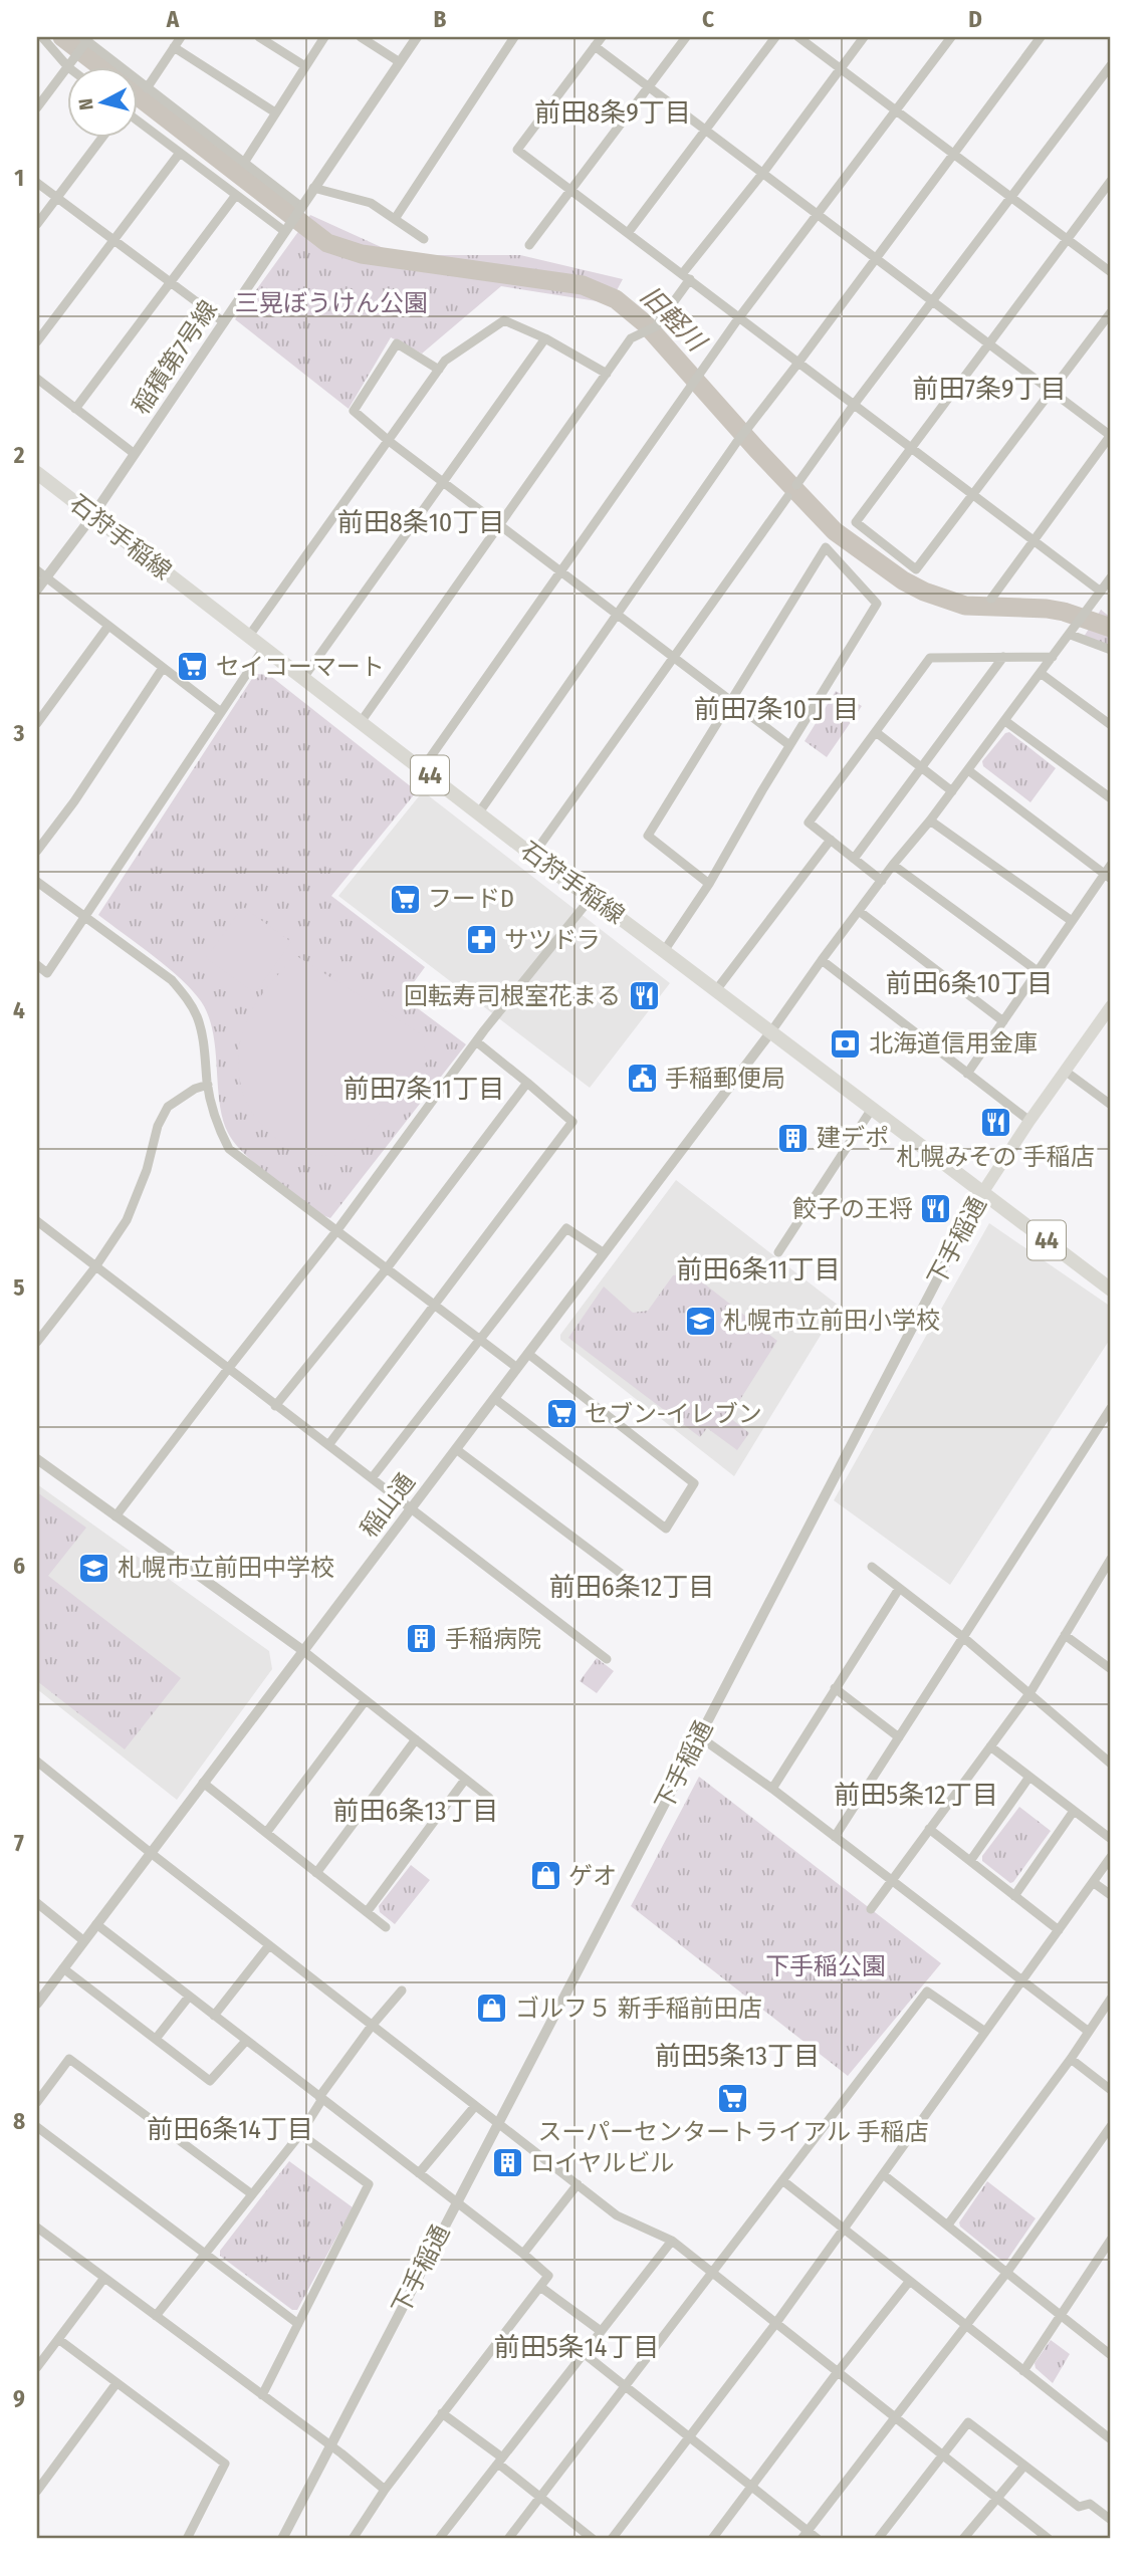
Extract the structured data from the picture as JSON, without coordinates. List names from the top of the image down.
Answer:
{
  "streets": {
    "main road": ["石狩手稲線", "44", "下手稲通"],
    "street": ["稲積第7号線", "稲山通"]
  },
  "crossings": [
    ["稲積第7号線", "石狩手稲線"],
    ["石狩手稲線", "下手稲通"],
    ["石狩手稲線", "稲山通"]
  ],
  "districts": [
    "前田8条9丁目",
    "前田7条9丁目",
    "前田8条10丁目",
    "前田7条10丁目",
    "前田6条10丁目",
    "前田7条11丁目",
    "前田6条11丁目",
    "前田6条12丁目",
    "前田5条12丁目",
    "前田6条13丁目",
    "前田5条13丁目",
    "前田6条14丁目",
    "前田5条14丁目"
  ],
  "water": ["旧軽川"],
  "parks": ["三晃ぼうけん公園", "下手稲公園"],
  "places": {
    "supermarket": [
      "セイコーマート",
      "フードD",
      "セブン-イレブン",
      "スーパーセンタートライアル 手稲店"
    ],
    "pharmacy": ["サツドラ"],
    "restaurant": ["回転寿司根室花まる", "札幌みその 手稲店", "餃子の王将"],
    "bank": ["北海道信用金庫"],
    "public building": ["手稲郵便局"],
    "building": ["建デポ", "手稲病院", "ロイヤルビル"],
    "school or university": ["札幌市立前田小学校", "札幌市立前田中学校"],
    "shop": ["ゲオ", "ゴルフ５ 新手稲前田店"]
  },
  "north": "left",
  "grid": {
    "columns": [
      "A",
      "B",
      "C",
      "D"
    ],
    "rows": [
      "1",
      "2",
      "3",
      "4",
      "5",
      "6",
      "7",
      "8",
      "9"
    ]
  }
}
